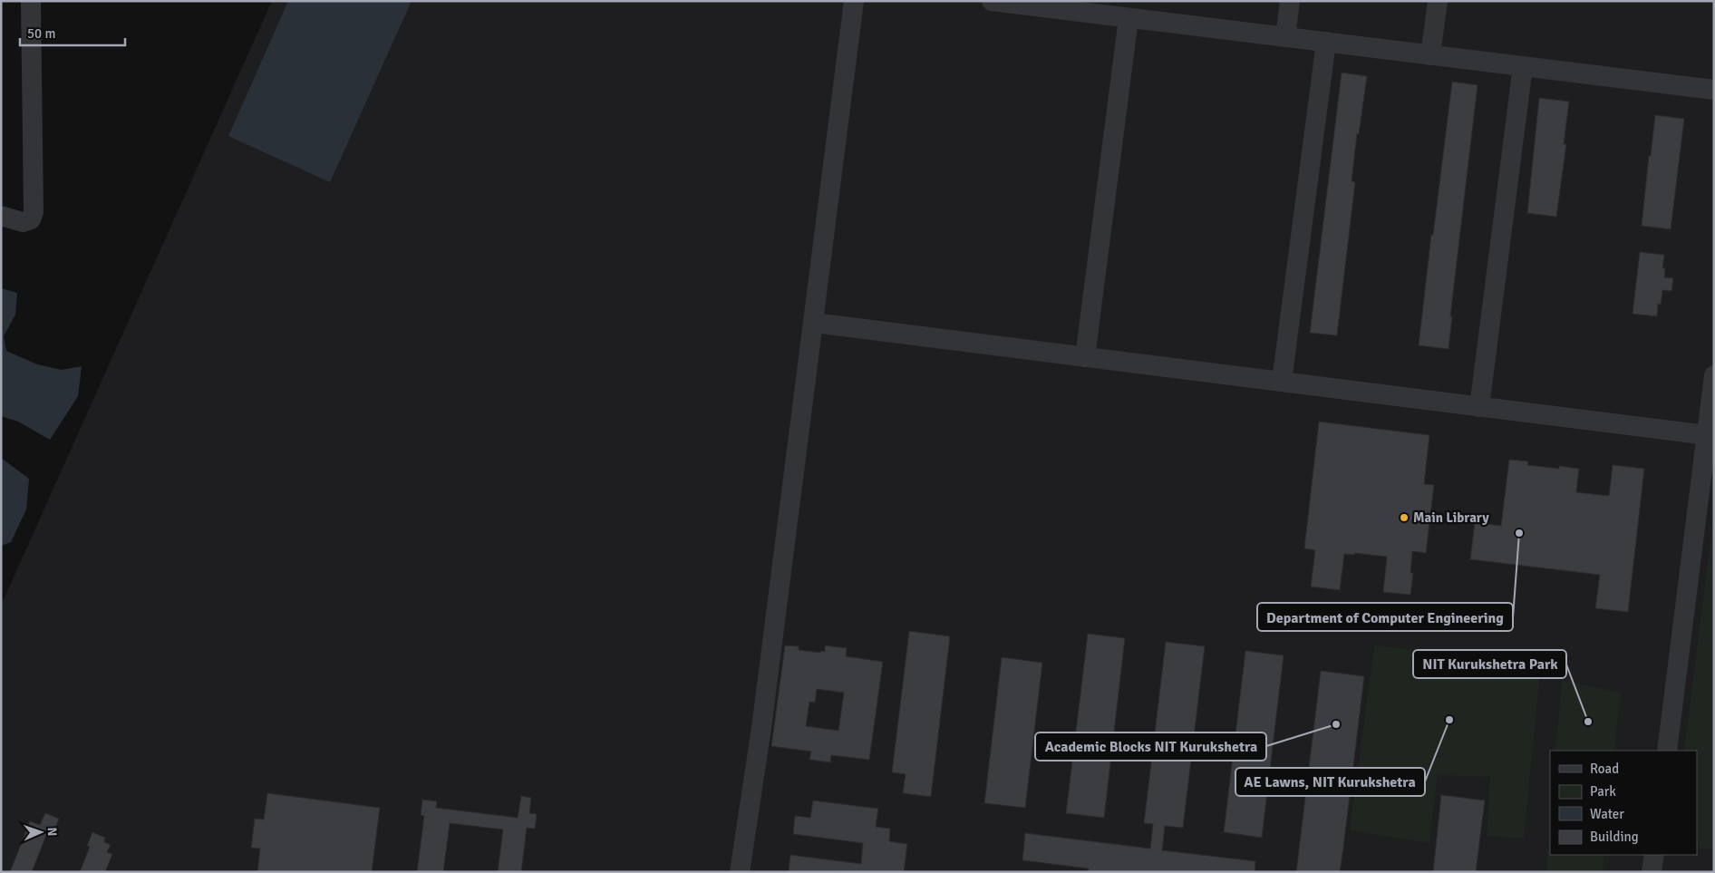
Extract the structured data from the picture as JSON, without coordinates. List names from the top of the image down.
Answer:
{
  "places": [
    "Main Library",
    "Department of Computer Engineering",
    "AE Lawns, NIT Kurukshetra",
    "NIT Kurukshetra Park",
    "Academic Blocks NIT Kurukshetra"
  ],
  "legend": [
    "Road",
    "Park",
    "Water",
    "Building"
  ],
  "scale_bar": "50 m",
  "north": "right"
}
